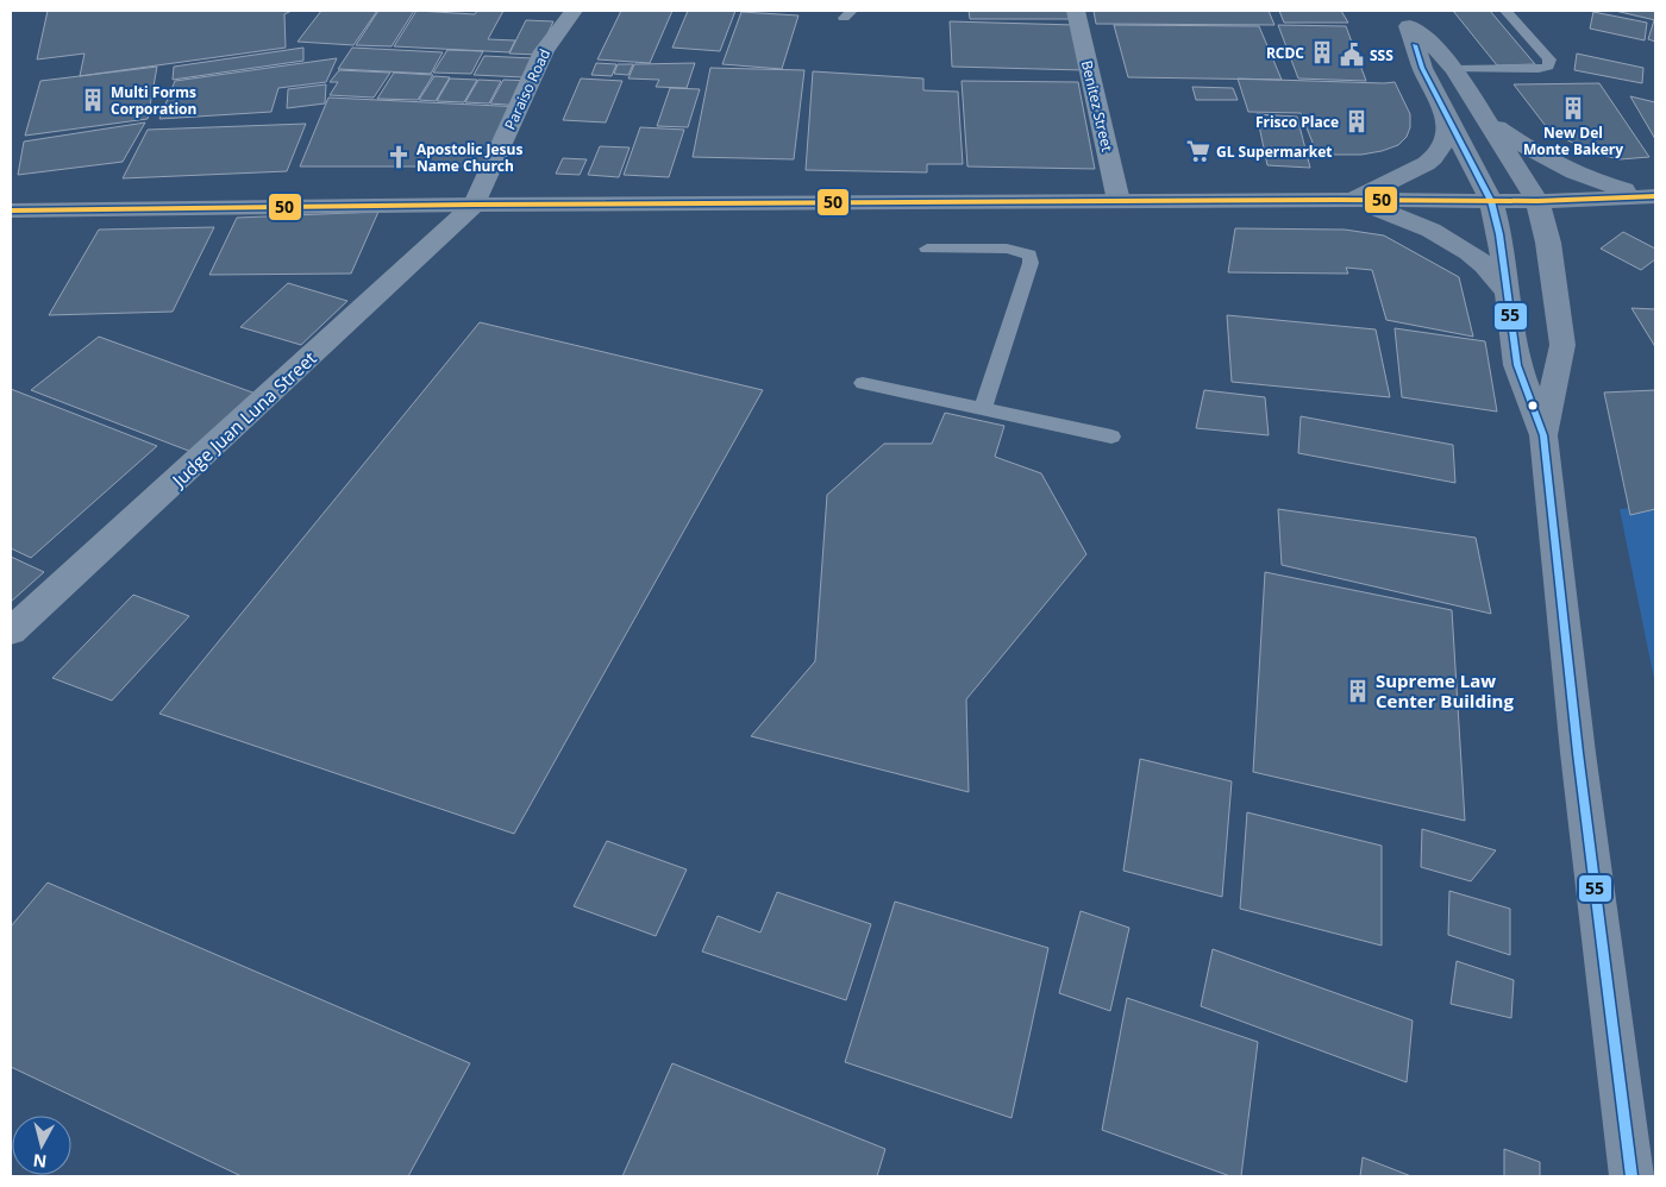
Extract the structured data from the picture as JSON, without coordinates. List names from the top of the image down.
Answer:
{
  "streets": {
    "street": ["Paraiso Road", "Benitez Street", "Judge Juan Luna Street"]
  },
  "crossings": [
    ["Paraiso Road", "Judge Juan Luna Street"]
  ],
  "places": {
    "building": [
      "RCDC",
      "Multi Forms Corporation",
      "New Del Monte Bakery",
      "Frisco Place",
      "Supreme Law Center Building"
    ],
    "public building": ["SSS"],
    "supermarket": ["GL Supermarket"],
    "church": ["Apostolic Jesus Name Church"]
  },
  "lines": ["transit line 55", "transit line 50"],
  "north": "bottom"
}
